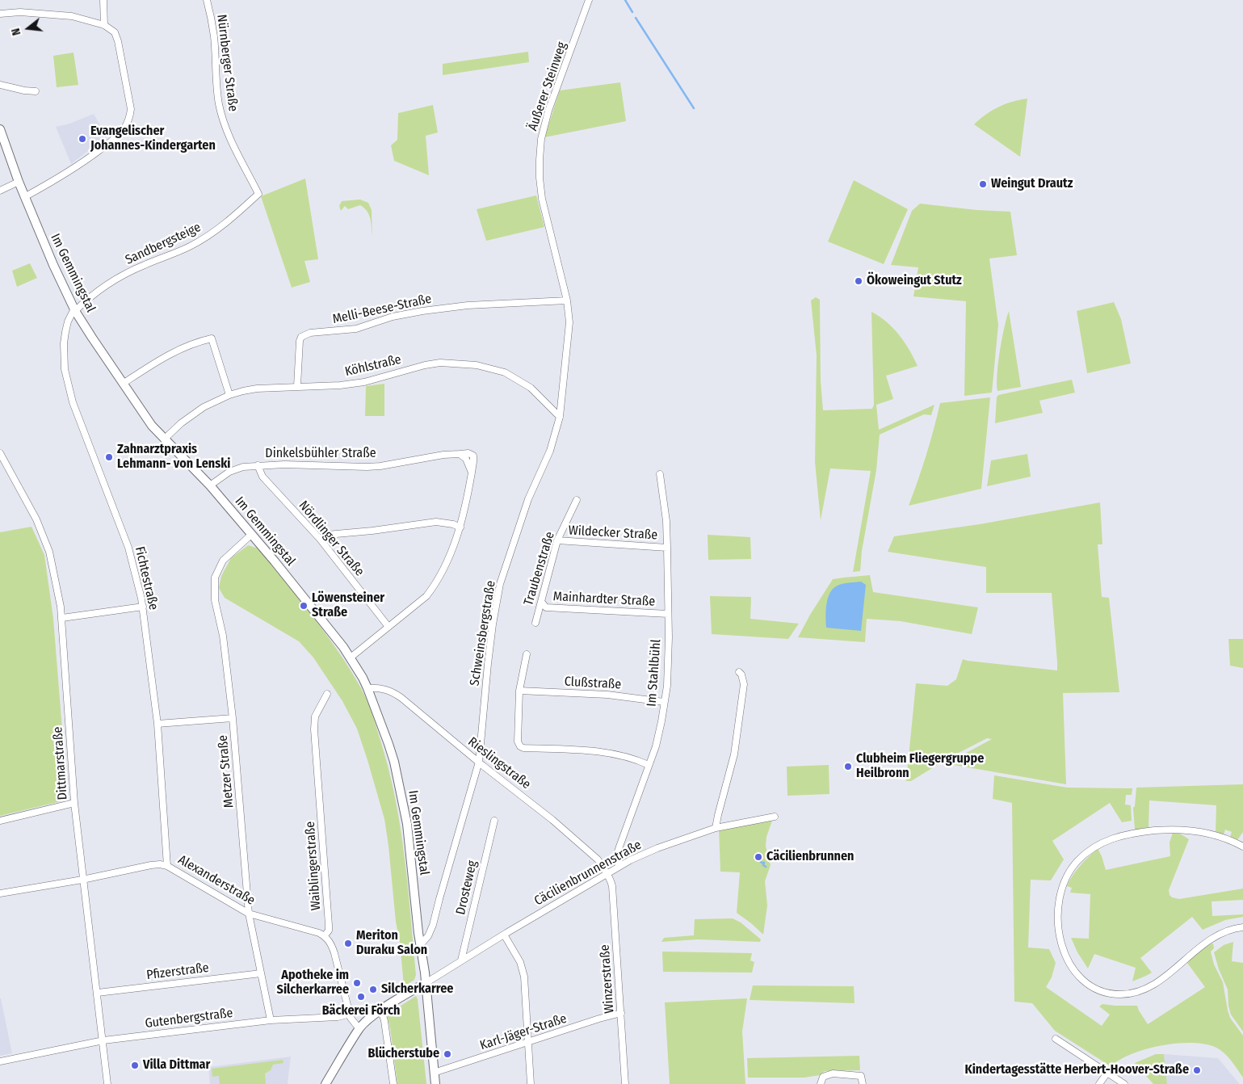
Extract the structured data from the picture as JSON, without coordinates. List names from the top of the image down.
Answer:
{
  "streets": {
    "street": [
      "Nürnberger Straße",
      "Äußerer Steinweg",
      "Sandbergsteige",
      "Im Gemmingstal",
      "Melli-Beese-Straße",
      "Köhlstraße",
      "Dinkelsbühler Straße",
      "Wildecker Straße",
      "Nördlinger Straße",
      "Traubenstraße",
      "Fichtestraße",
      "Mainhardter Straße",
      "Schweinsbergstraße",
      "Im Stahlbühl",
      "Clußstraße",
      "Dittmarstraße",
      "Rieslingstraße",
      "Metzer Straße",
      "Waiblingerstraße",
      "Cäcilienbrunnenstraße",
      "Alexanderstraße",
      "Drosteweg",
      "Pfizerstraße",
      "Winzerstraße",
      "Gutenbergstraße",
      "Karl-Jäger-Straße"
    ]
  },
  "crossings": [
    ["Nürnberger Straße", "Sandbergsteige"],
    ["Äußerer Steinweg", "Melli-Beese-Straße"],
    ["Äußerer Steinweg", "Schweinsbergstraße"],
    ["Sandbergsteige", "Im Gemmingstal"],
    ["Sandbergsteige", "Fichtestraße"],
    ["Im Gemmingstal", "Köhlstraße"],
    ["Im Gemmingstal", "Dinkelsbühler Straße"],
    ["Im Gemmingstal", "Fichtestraße"],
    ["Im Gemmingstal", "Schweinsbergstraße"],
    ["Im Gemmingstal", "Rieslingstraße"],
    ["Im Gemmingstal", "Metzer Straße"],
    ["Im Gemmingstal", "Cäcilienbrunnenstraße"],
    ["Im Gemmingstal", "Karl-Jäger-Straße"],
    ["Melli-Beese-Straße", "Köhlstraße"],
    ["Melli-Beese-Straße", "Schweinsbergstraße"],
    ["Köhlstraße", "Schweinsbergstraße"],
    ["Dinkelsbühler Straße", "Nördlinger Straße"],
    ["Wildecker Straße", "Traubenstraße"],
    ["Wildecker Straße", "Im Stahlbühl"],
    ["Traubenstraße", "Mainhardter Straße"],
    ["Fichtestraße", "Alexanderstraße"],
    ["Mainhardter Straße", "Im Stahlbühl"],
    ["Schweinsbergstraße", "Rieslingstraße"],
    ["Im Stahlbühl", "Clußstraße"],
    ["Im Stahlbühl", "Cäcilienbrunnenstraße"],
    ["Dittmarstraße", "Alexanderstraße"],
    ["Dittmarstraße", "Pfizerstraße"],
    ["Dittmarstraße", "Gutenbergstraße"],
    ["Rieslingstraße", "Cäcilienbrunnenstraße"],
    ["Rieslingstraße", "Winzerstraße"],
    ["Metzer Straße", "Alexanderstraße"],
    ["Metzer Straße", "Pfizerstraße"],
    ["Metzer Straße", "Gutenbergstraße"],
    ["Waiblingerstraße", "Alexanderstraße"],
    ["Cäcilienbrunnenstraße", "Drosteweg"],
    ["Cäcilienbrunnenstraße", "Winzerstraße"],
    ["Winzerstraße", "Karl-Jäger-Straße"]
  ],
  "places": [
    "Evangelischer Johannes-Kindergarten",
    "Weingut Drautz",
    "Ökoweingut Stutz",
    "Zahnarztpraxis Lehmann- von Lenski",
    "Löwensteiner Straße",
    "Clubheim Fliegergruppe Heilbronn",
    "Cäcilienbrunnen",
    "Meriton Duraku Salon",
    "Apotheke im Silcherkarree",
    "Silcherkarree",
    "Bäckerei Förch",
    "Blücherstube",
    "Villa Dittmar",
    "Kindertagesstätte Herbert-Hoover-Straße"
  ],
  "north": "left"
}
